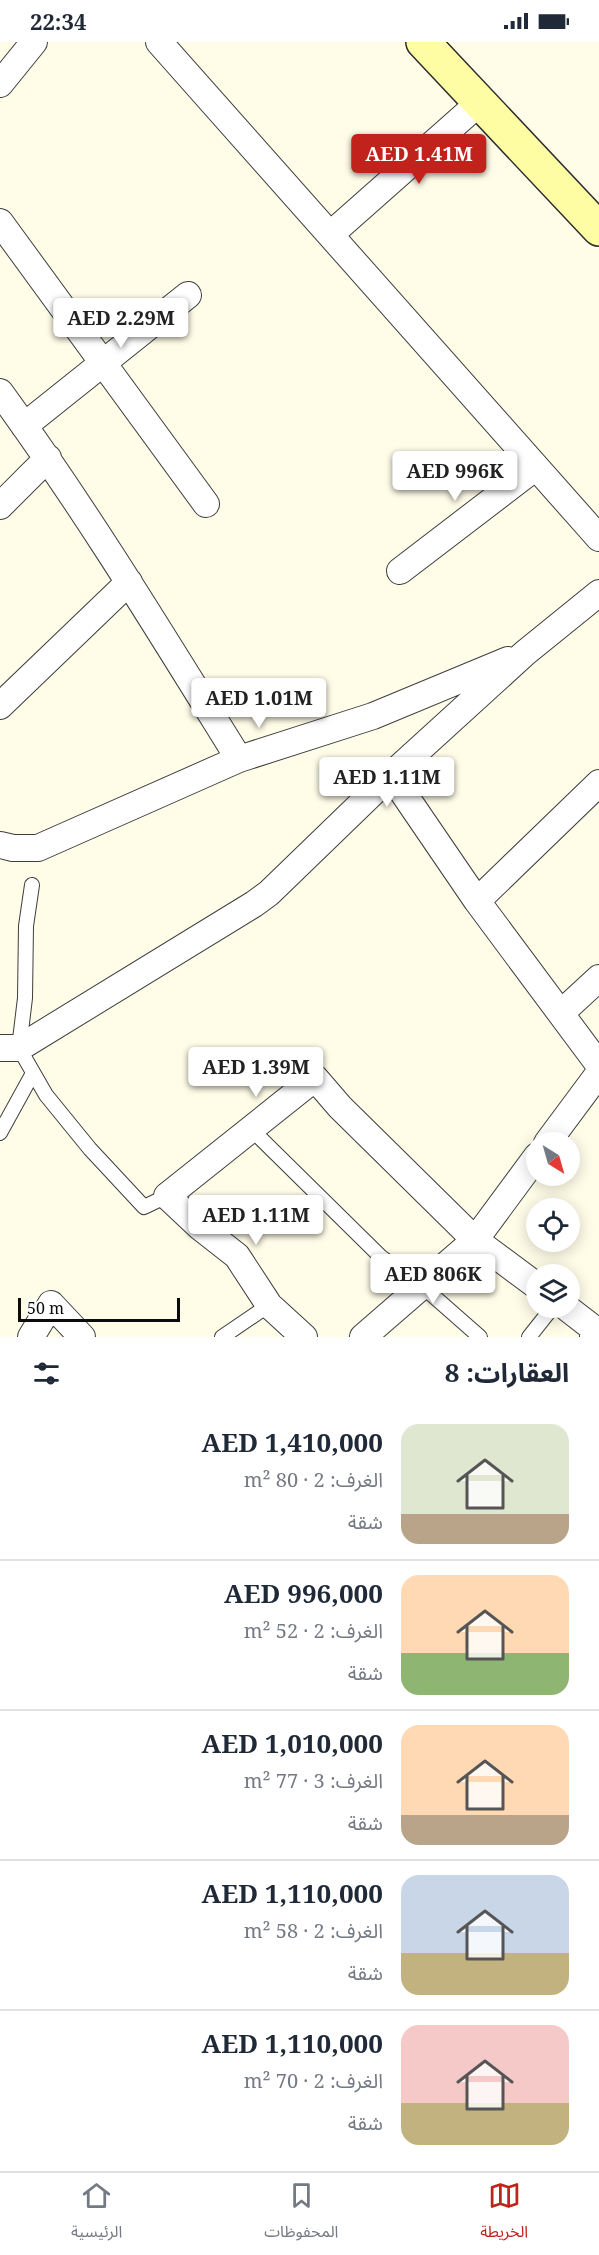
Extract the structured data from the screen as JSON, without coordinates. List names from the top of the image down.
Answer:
{
  "scale_bar": "50 m",
  "north": "bottom right",
  "page": {
    "status": "22:34",
    "price": [
      "AED 1.41M",
      "AED 2.29M",
      "AED 996K",
      "AED 1.01M",
      "AED 1.11M",
      "AED 1.39M",
      "AED 1.11M",
      "AED 806K"
    ],
    "scale": "50 m",
    "heading": "العقارات: 8",
    "list": [
      {
        "name": "AED 1,410,000",
        "note": "الغرف: 2 · 80 m² · شقة"
      },
      {
        "name": "AED 996,000",
        "note": "الغرف: 2 · 52 m² · شقة"
      },
      {
        "name": "AED 1,010,000",
        "note": "الغرف: 3 · 77 m² · شقة"
      },
      {
        "name": "AED 1,110,000",
        "note": "الغرف: 2 · 58 m² · شقة"
      },
      {
        "name": "AED 1,110,000",
        "note": "الغرف: 2 · 70 m² · شقة"
      }
    ],
    "tabs": ["الخريطة", "المحفوظات", "الرئيسية"]
  }
}
